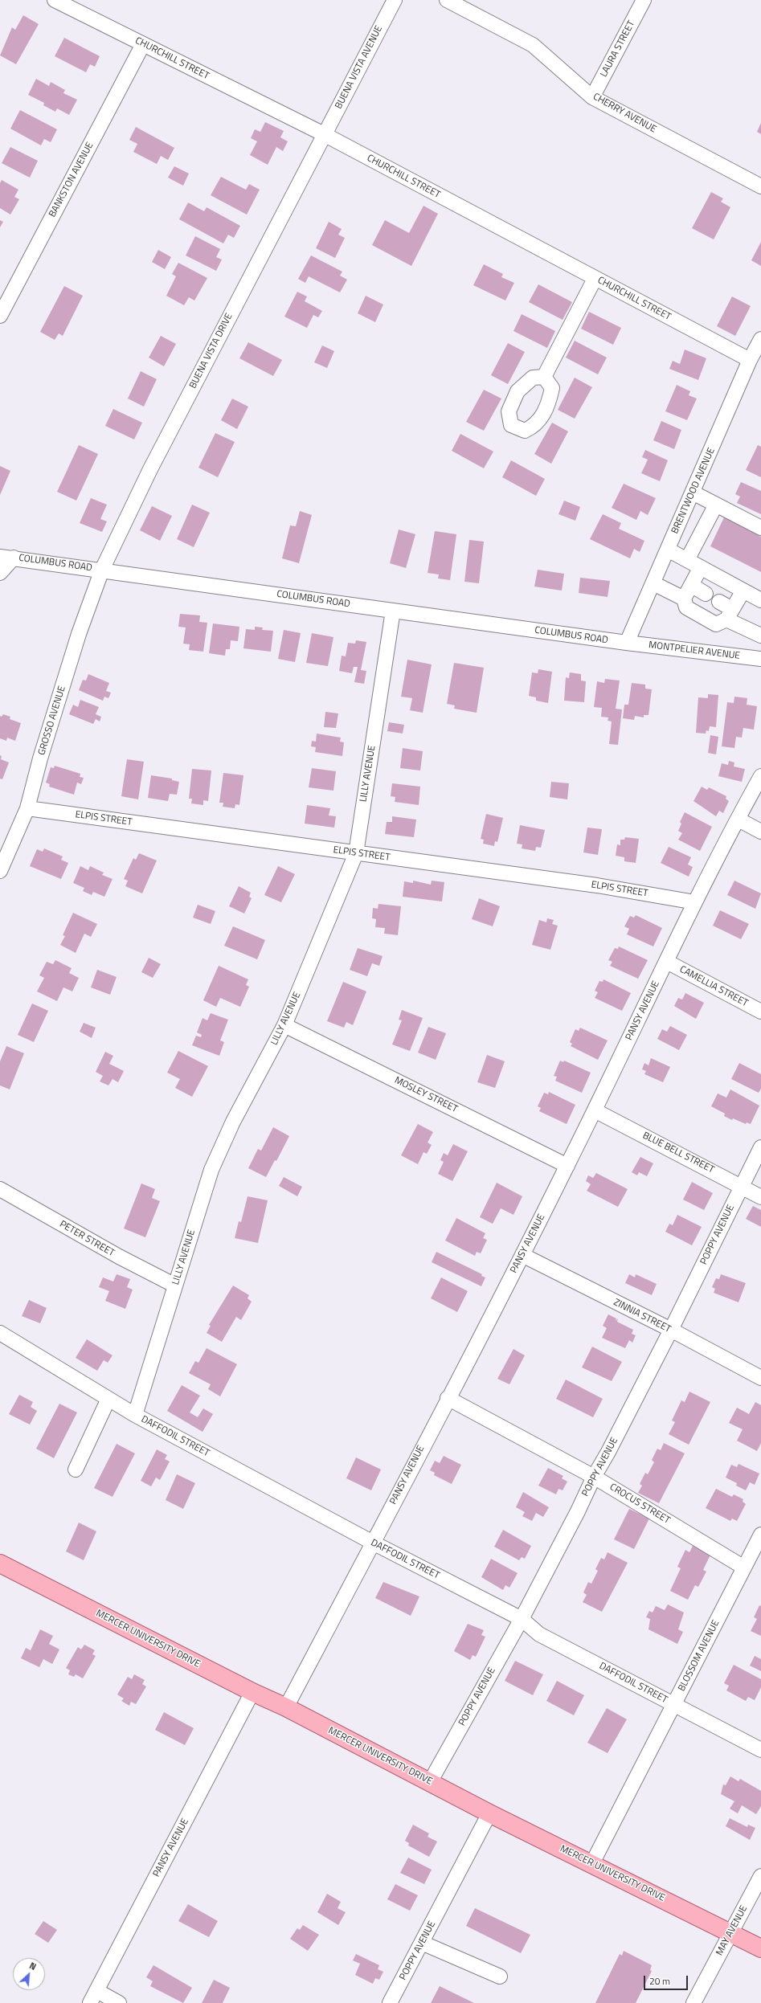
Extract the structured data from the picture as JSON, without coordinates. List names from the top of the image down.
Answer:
{
  "streets": {
    "main road": ["MERCER UNIVERSITY DRIVE"],
    "street": [
      "LAURA STREET",
      "CHURCHILL STREET",
      "BUENA VISTA AVENUE",
      "CHERRY AVENUE",
      "BANKSTON AVENUE",
      "BUENA VISTA DRIVE",
      "BRENTWOOD AVENUE",
      "COLUMBUS ROAD",
      "MONTPELIER AVENUE",
      "GROSSO AVENUE",
      "LILLY AVENUE",
      "ELPIS STREET",
      "CAMELLIA STREET",
      "PANSY AVENUE",
      "MOSLEY STREET",
      "BLUE BELL STREET",
      "POPPY AVENUE",
      "PETER STREET",
      "ZINNIA STREET",
      "DAFFODIL STREET",
      "CROCUS STREET",
      "BLOSSOM AVENUE",
      "MAY AVENUE"
    ]
  },
  "crossings": [
    ["LAURA STREET", "CHERRY AVENUE"],
    ["CHURCHILL STREET", "BUENA VISTA AVENUE"],
    ["CHURCHILL STREET", "BANKSTON AVENUE"],
    ["CHURCHILL STREET", "BUENA VISTA DRIVE"],
    ["CHURCHILL STREET", "BRENTWOOD AVENUE"],
    ["BUENA VISTA AVENUE", "BUENA VISTA DRIVE"],
    ["BUENA VISTA DRIVE", "COLUMBUS ROAD"],
    ["BUENA VISTA DRIVE", "GROSSO AVENUE"],
    ["BRENTWOOD AVENUE", "COLUMBUS ROAD"],
    ["BRENTWOOD AVENUE", "MONTPELIER AVENUE"],
    ["COLUMBUS ROAD", "MONTPELIER AVENUE"],
    ["COLUMBUS ROAD", "GROSSO AVENUE"],
    ["COLUMBUS ROAD", "LILLY AVENUE"],
    ["GROSSO AVENUE", "ELPIS STREET"],
    ["LILLY AVENUE", "ELPIS STREET"],
    ["LILLY AVENUE", "MOSLEY STREET"],
    ["LILLY AVENUE", "PETER STREET"],
    ["LILLY AVENUE", "DAFFODIL STREET"],
    ["ELPIS STREET", "PANSY AVENUE"],
    ["CAMELLIA STREET", "PANSY AVENUE"],
    ["PANSY AVENUE", "MOSLEY STREET"],
    ["PANSY AVENUE", "BLUE BELL STREET"],
    ["PANSY AVENUE", "ZINNIA STREET"],
    ["PANSY AVENUE", "DAFFODIL STREET"],
    ["PANSY AVENUE", "CROCUS STREET"],
    ["PANSY AVENUE", "MERCER UNIVERSITY DRIVE"],
    ["BLUE BELL STREET", "POPPY AVENUE"],
    ["POPPY AVENUE", "ZINNIA STREET"],
    ["POPPY AVENUE", "DAFFODIL STREET"],
    ["POPPY AVENUE", "CROCUS STREET"],
    ["POPPY AVENUE", "MERCER UNIVERSITY DRIVE"],
    ["DAFFODIL STREET", "BLOSSOM AVENUE"],
    ["CROCUS STREET", "BLOSSOM AVENUE"],
    ["MERCER UNIVERSITY DRIVE", "BLOSSOM AVENUE"],
    ["MERCER UNIVERSITY DRIVE", "MAY AVENUE"]
  ],
  "scale_bar": "20 m",
  "north": "top right"
}
